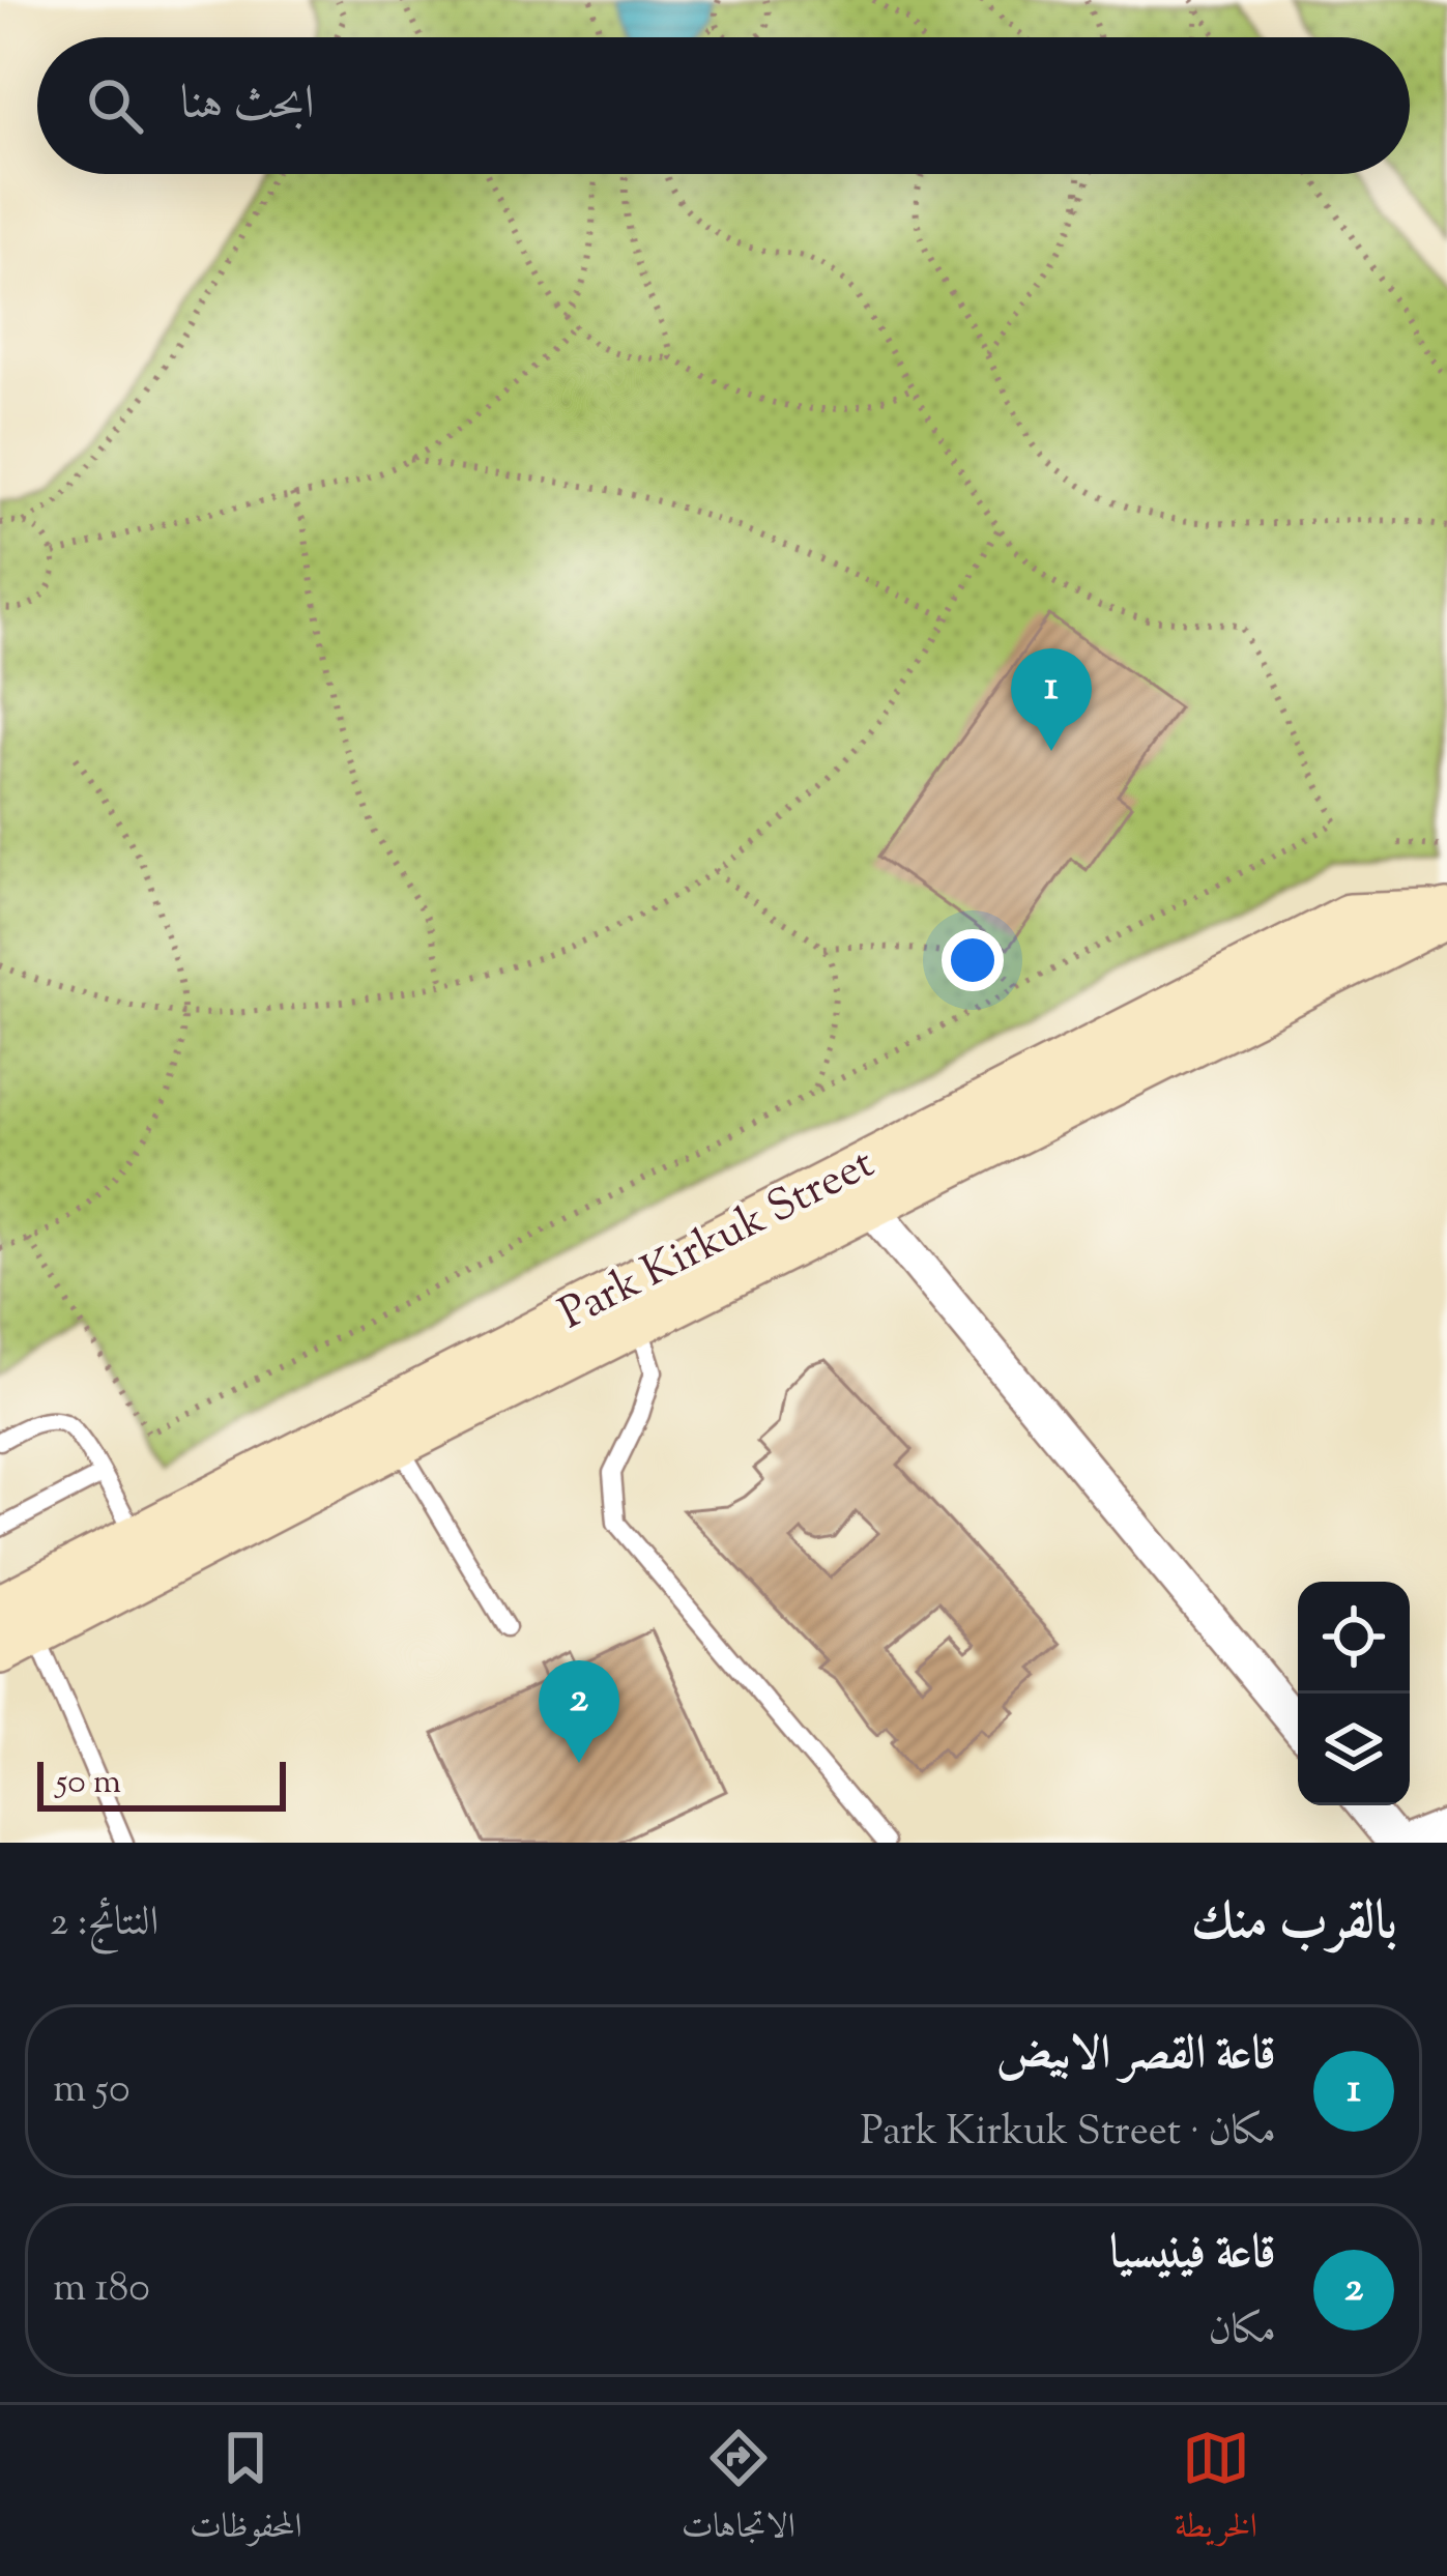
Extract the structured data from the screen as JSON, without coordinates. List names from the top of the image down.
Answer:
{
  "streets": {
    "main road": ["Park Kirkuk Street"]
  },
  "scale_bar": "50 m",
  "page": {
    "search": "ابحث هنا",
    "pins": ["1", "2"],
    "scale": "50 m",
    "heading": ["بالقرب منك", "النتائج: 2"],
    "list": [
      {
        "mark": "1",
        "name": "قاعة القصر الابيض",
        "note": "مكان · Park Kirkuk Street",
        "value": "50 m"
      },
      {
        "mark": "2",
        "name": "قاعة فينيسيا",
        "note": "مكان",
        "value": "180 m"
      }
    ],
    "nav": ["الخريطة", "الاتجاهات", "المحفوظات"]
  }
}
